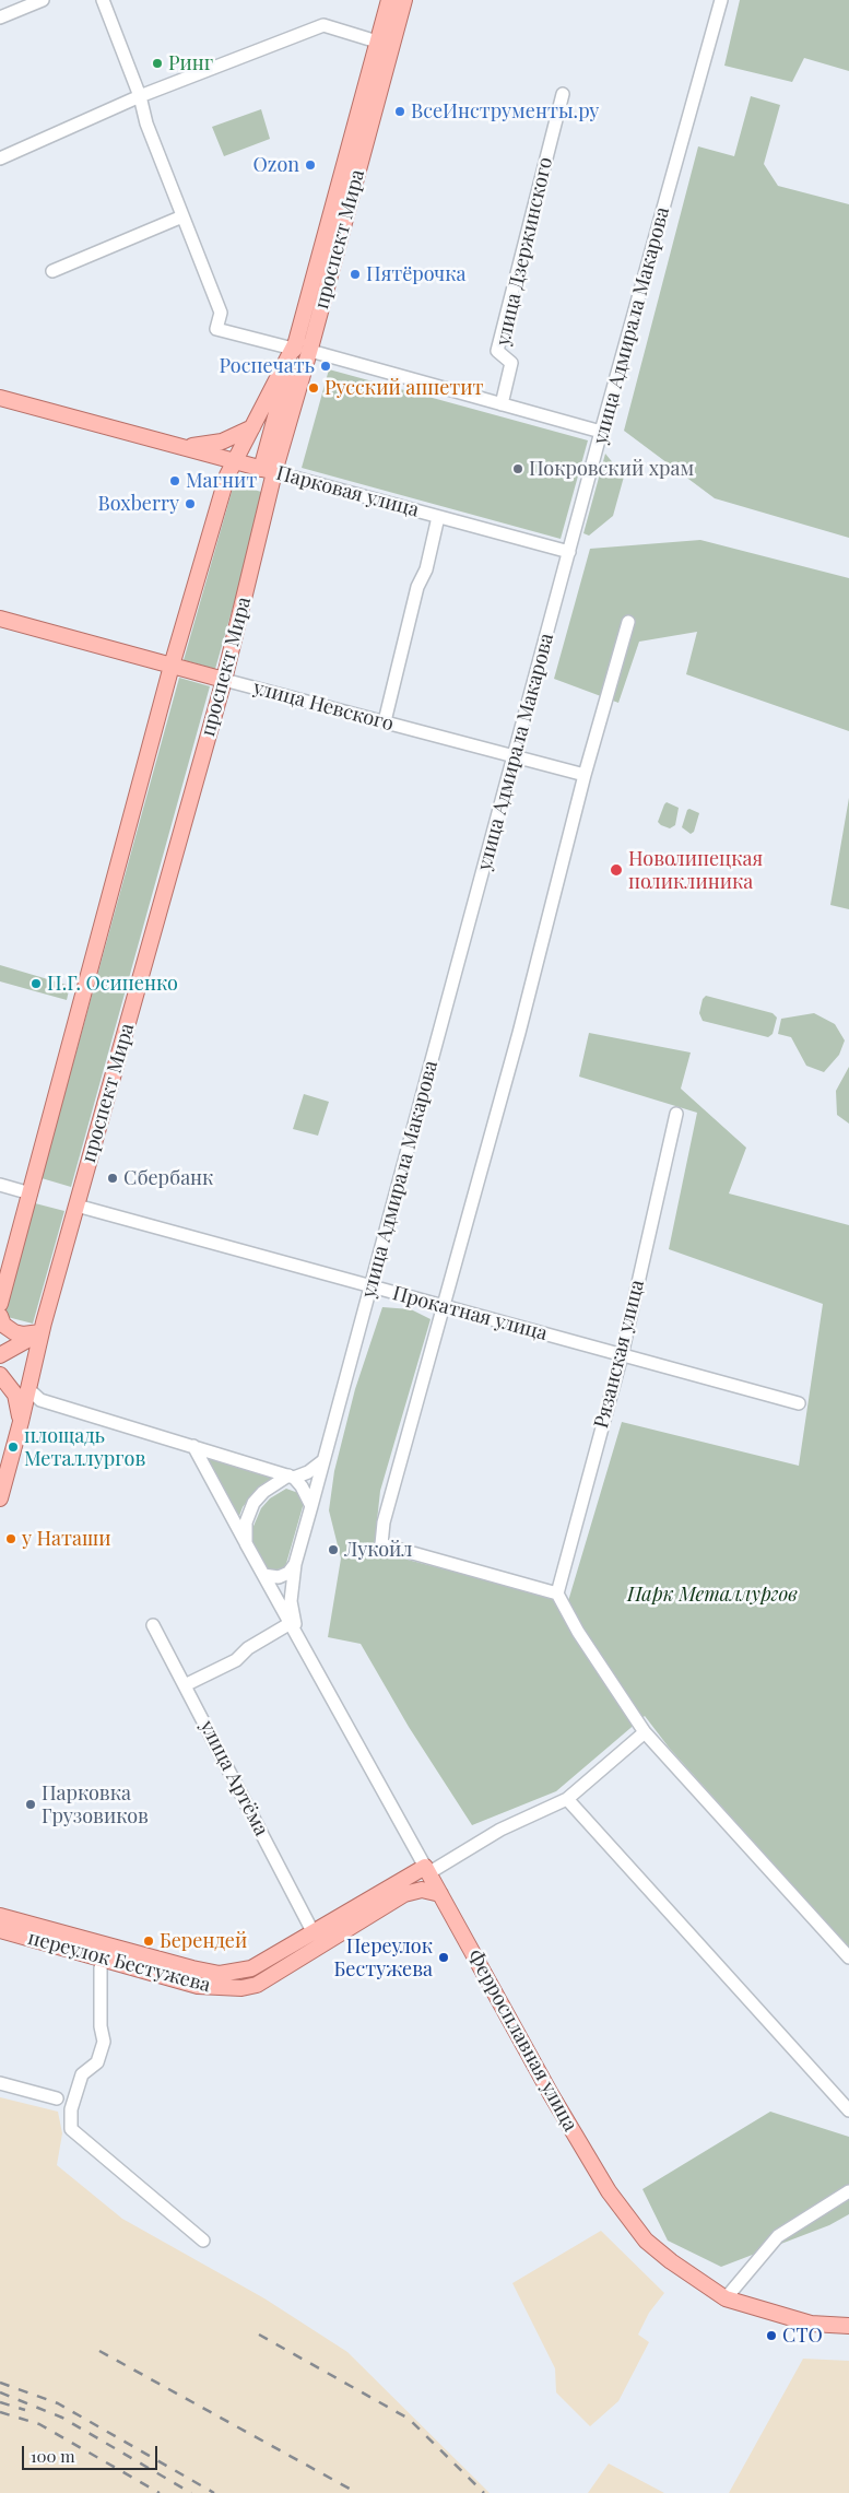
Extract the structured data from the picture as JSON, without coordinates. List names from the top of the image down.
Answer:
{
  "streets": {
    "main road": [
      "проспект Мира",
      "Парковая улица",
      "улица Невского",
      "переулок Бестужева",
      "Ферросплавная улица"
    ],
    "street": [
      "улица Дзержинского",
      "улица Адмирала Макарова",
      "Прокатная улица",
      "Рязанская улица",
      "улица Артёма"
    ]
  },
  "crossings": [
    ["проспект Мира", "Парковая улица"],
    ["проспект Мира", "улица Невского"],
    ["проспект Мира", "Прокатная улица"],
    ["улица Адмирала Макарова", "Парковая улица"],
    ["улица Адмирала Макарова", "улица Невского"],
    ["улица Адмирала Макарова", "Прокатная улица"],
    ["Прокатная улица", "Рязанская улица"],
    ["улица Артёма", "переулок Бестужева"],
    ["переулок Бестужева", "Ферросплавная улица"]
  ],
  "parks": ["Парк Металлургов"],
  "places": [
    "Ринг",
    "ВсеИнструменты.ру",
    "Ozon",
    "Пятёрочка",
    "Роспечать",
    "Русский аппетит",
    "Покровский храм",
    "Магнит",
    "Boxberry",
    "Новолипецкая поликлиника",
    "П.Г. Осипенко",
    "Сбербанк",
    "площадь Металлургов",
    "у Наташи",
    "Лукойл",
    "Парковка Грузовиков",
    "Берендей",
    "Переулок Бестужева",
    "СТО"
  ],
  "scale_bar": "100 m"
}
